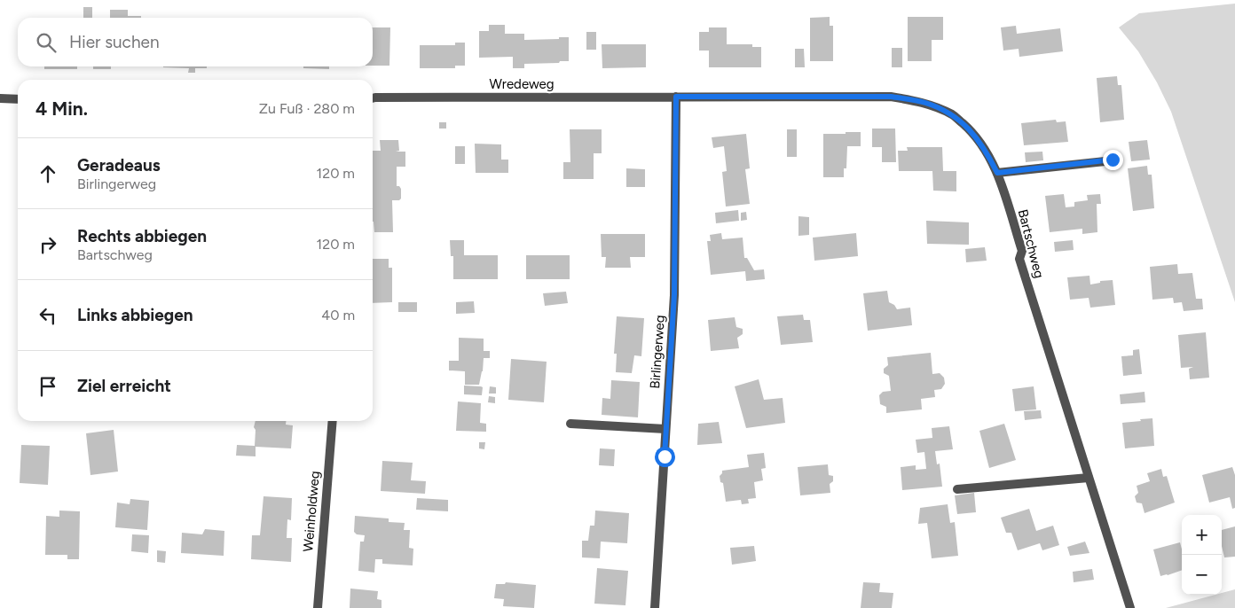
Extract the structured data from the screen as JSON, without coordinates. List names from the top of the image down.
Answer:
{
  "streets": {
    "street": [
      "Wredeweg",
      "Bartschweg",
      "Birlingerweg",
      "Weinholdweg"
    ]
  },
  "crossings": [
    ["Wredeweg", "Bartschweg"],
    ["Wredeweg", "Birlingerweg"],
    ["Bartschweg", "Birlingerweg"]
  ],
  "page": {
    "search": "Hier suchen",
    "heading": ["4 Min.", "Zu Fuß · 280 m"],
    "list": [
      ["Geradeaus", "Birlingerweg", "120 m"],
      ["Rechts abbiegen", "Bartschweg", "120 m"],
      ["Links abbiegen", "40 m"],
      "Ziel erreicht"
    ],
    "map_buttons": ["+", "−"]
  }
}
